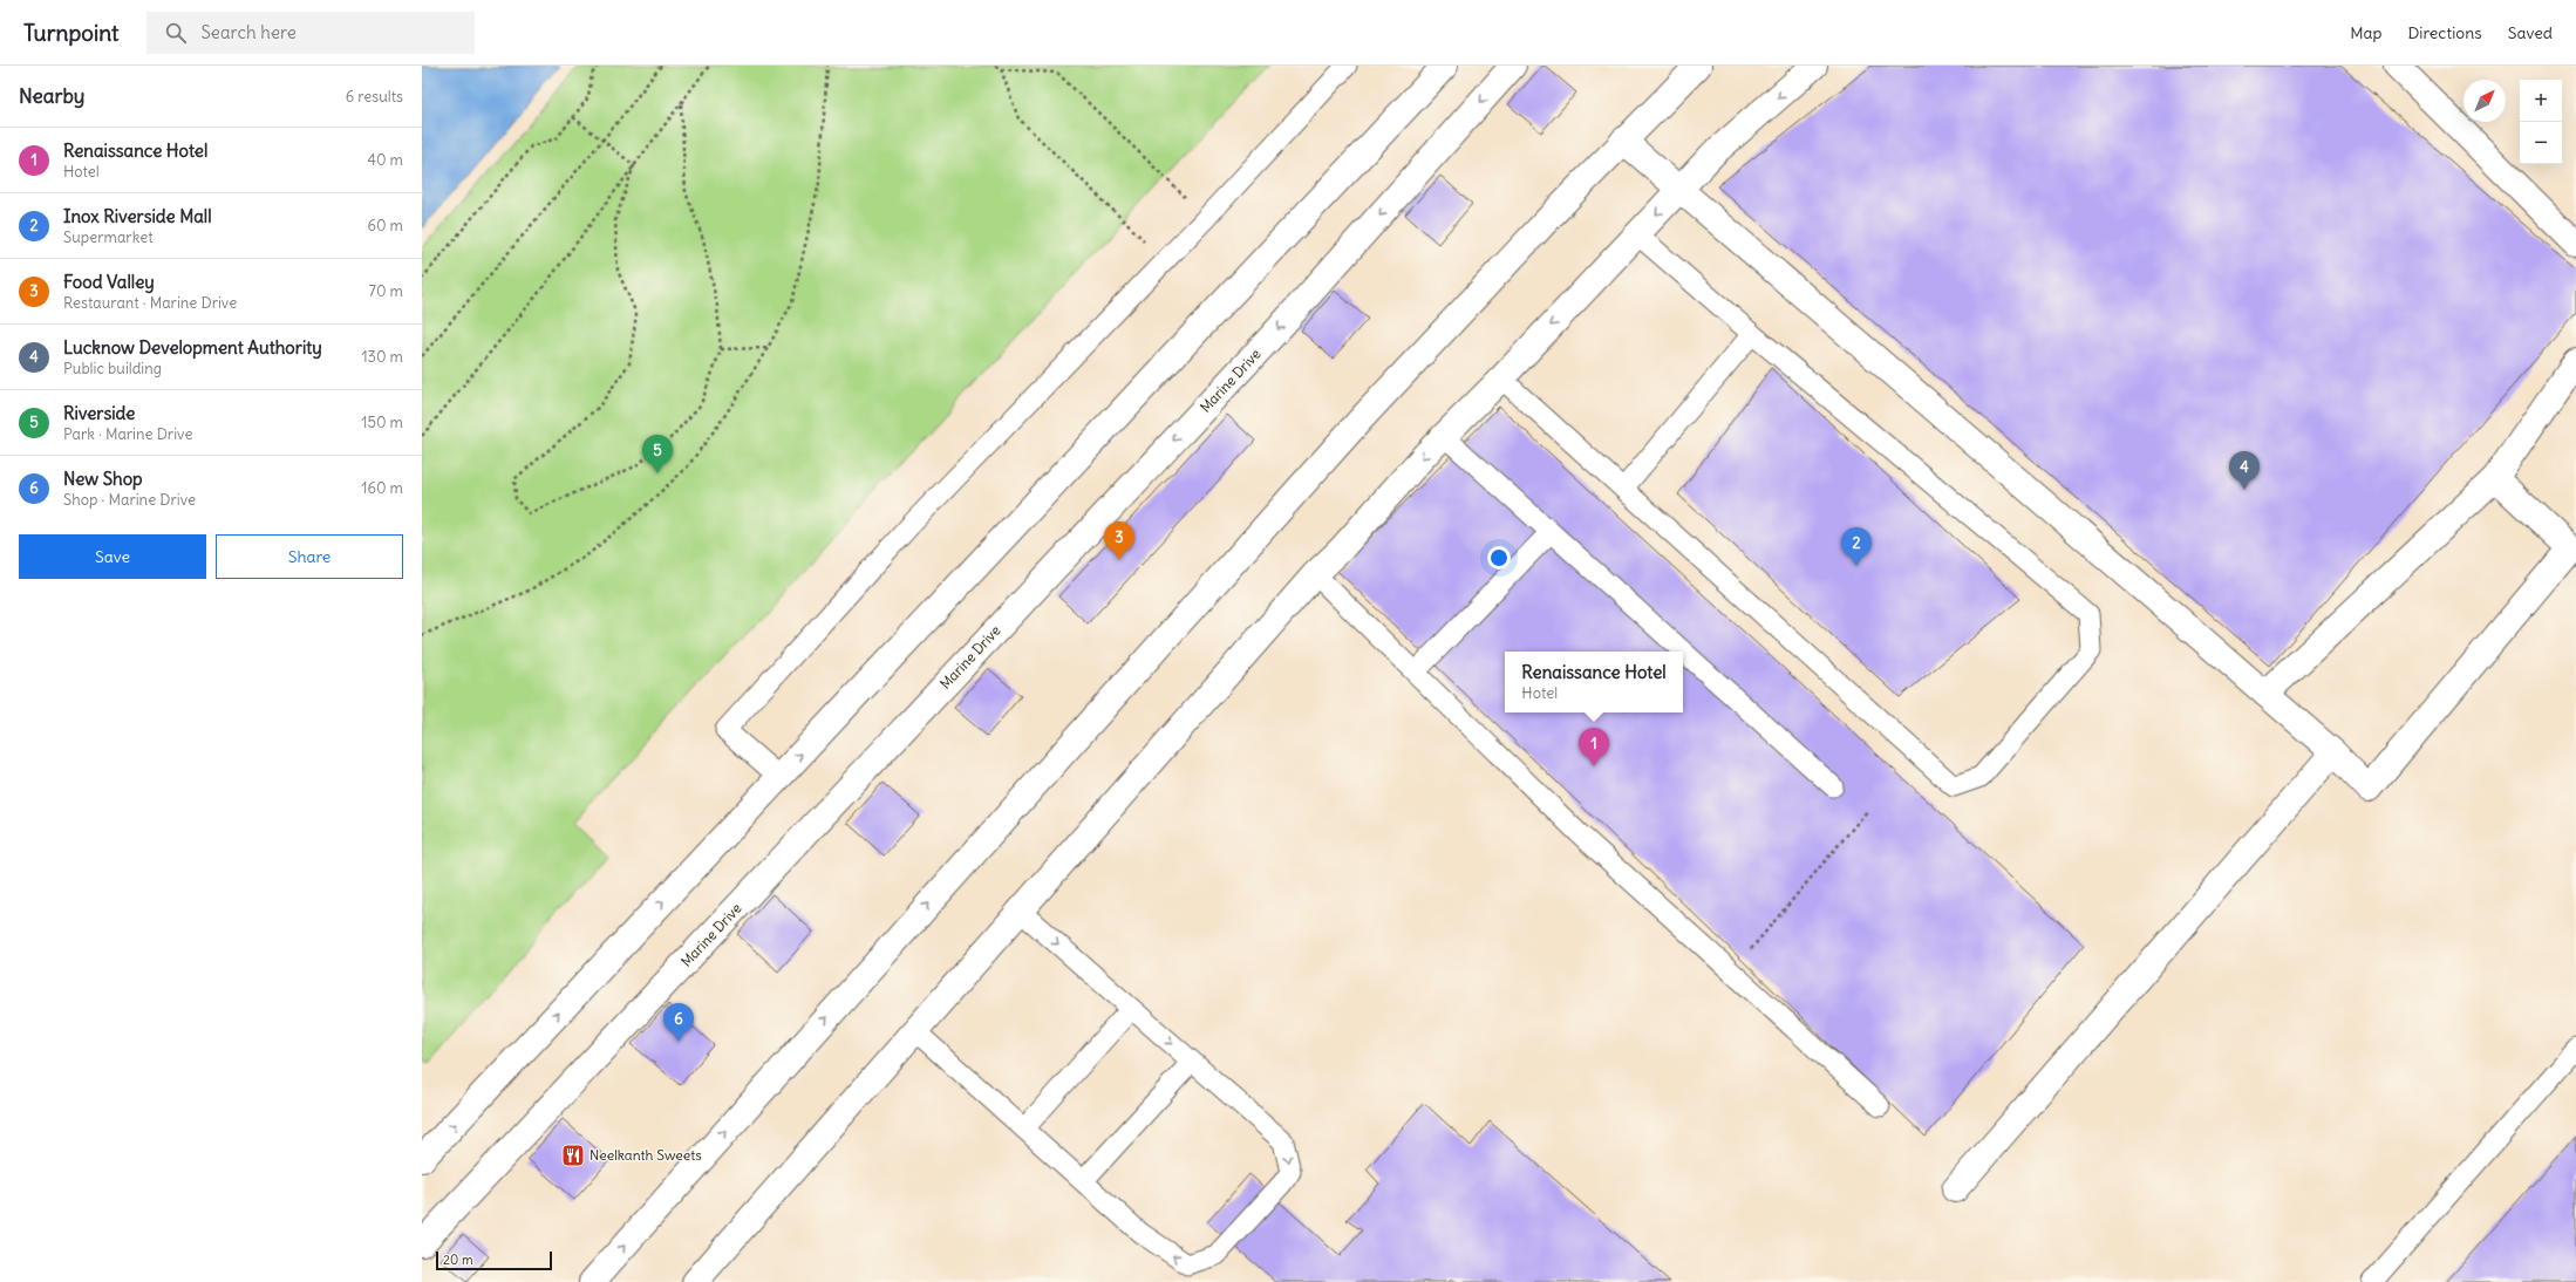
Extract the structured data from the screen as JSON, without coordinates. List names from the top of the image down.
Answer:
{
  "streets": {
    "street": ["Marine Drive"]
  },
  "places": {
    "restaurant": ["Neelkanth Sweets"]
  },
  "scale_bar": "20 m",
  "north": "top right",
  "page": {
    "header": "Turnpoint",
    "search": "Search here",
    "nav": ["Map", "Directions", "Saved"],
    "heading": ["Nearby", "6 results"],
    "map_buttons": ["+", "−"],
    "list": [
      {
        "mark": "1",
        "name": "Renaissance Hotel",
        "note": "Hotel",
        "value": "40 m"
      },
      {
        "mark": "2",
        "name": "Inox Riverside Mall",
        "note": "Supermarket",
        "value": "60 m"
      },
      {
        "mark": "3",
        "name": "Food Valley",
        "note": "Restaurant · Marine Drive",
        "value": "70 m"
      },
      {
        "mark": "4",
        "name": "Lucknow Development Authority",
        "note": "Public building",
        "value": "130 m"
      },
      {
        "mark": "5",
        "name": "Riverside",
        "note": "Park · Marine Drive",
        "value": "150 m"
      },
      {
        "mark": "6",
        "name": "New Shop",
        "note": "Shop · Marine Drive",
        "value": "160 m"
      }
    ],
    "pins": [
      "5",
      "4",
      "3",
      "2",
      "1",
      "6"
    ],
    "buttons": ["Save", "Share"],
    "popup": ["Renaissance Hotel", "Hotel"],
    "scale": "20 m"
  }
}
